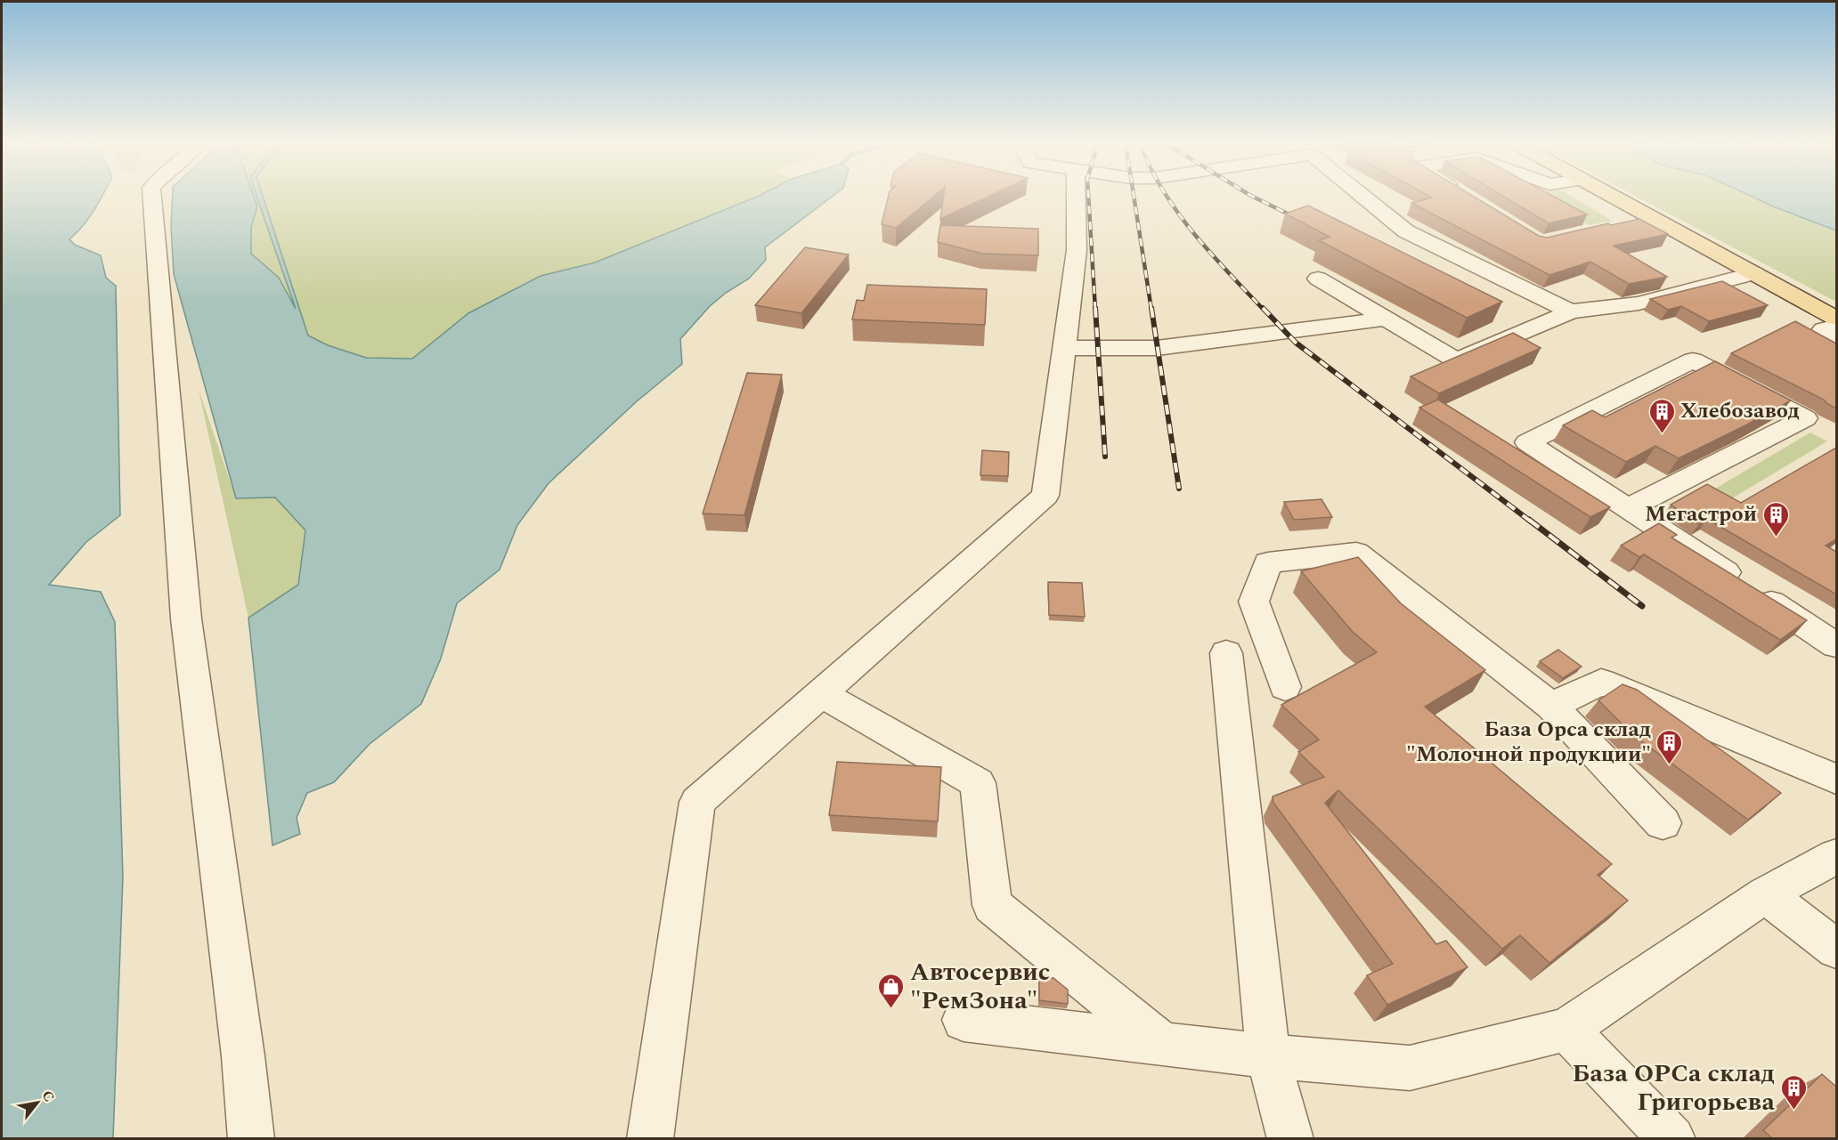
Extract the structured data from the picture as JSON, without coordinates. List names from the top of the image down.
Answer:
{
  "places": {
    "building": [
      "Хлебозавод",
      "Мегастрой",
      "База Орса склад \"Молочной продукции\"",
      "База ОРСа склад Григорьева"
    ],
    "shop": ["Автосервис \"РемЗона\""]
  },
  "north": "top right"
}
